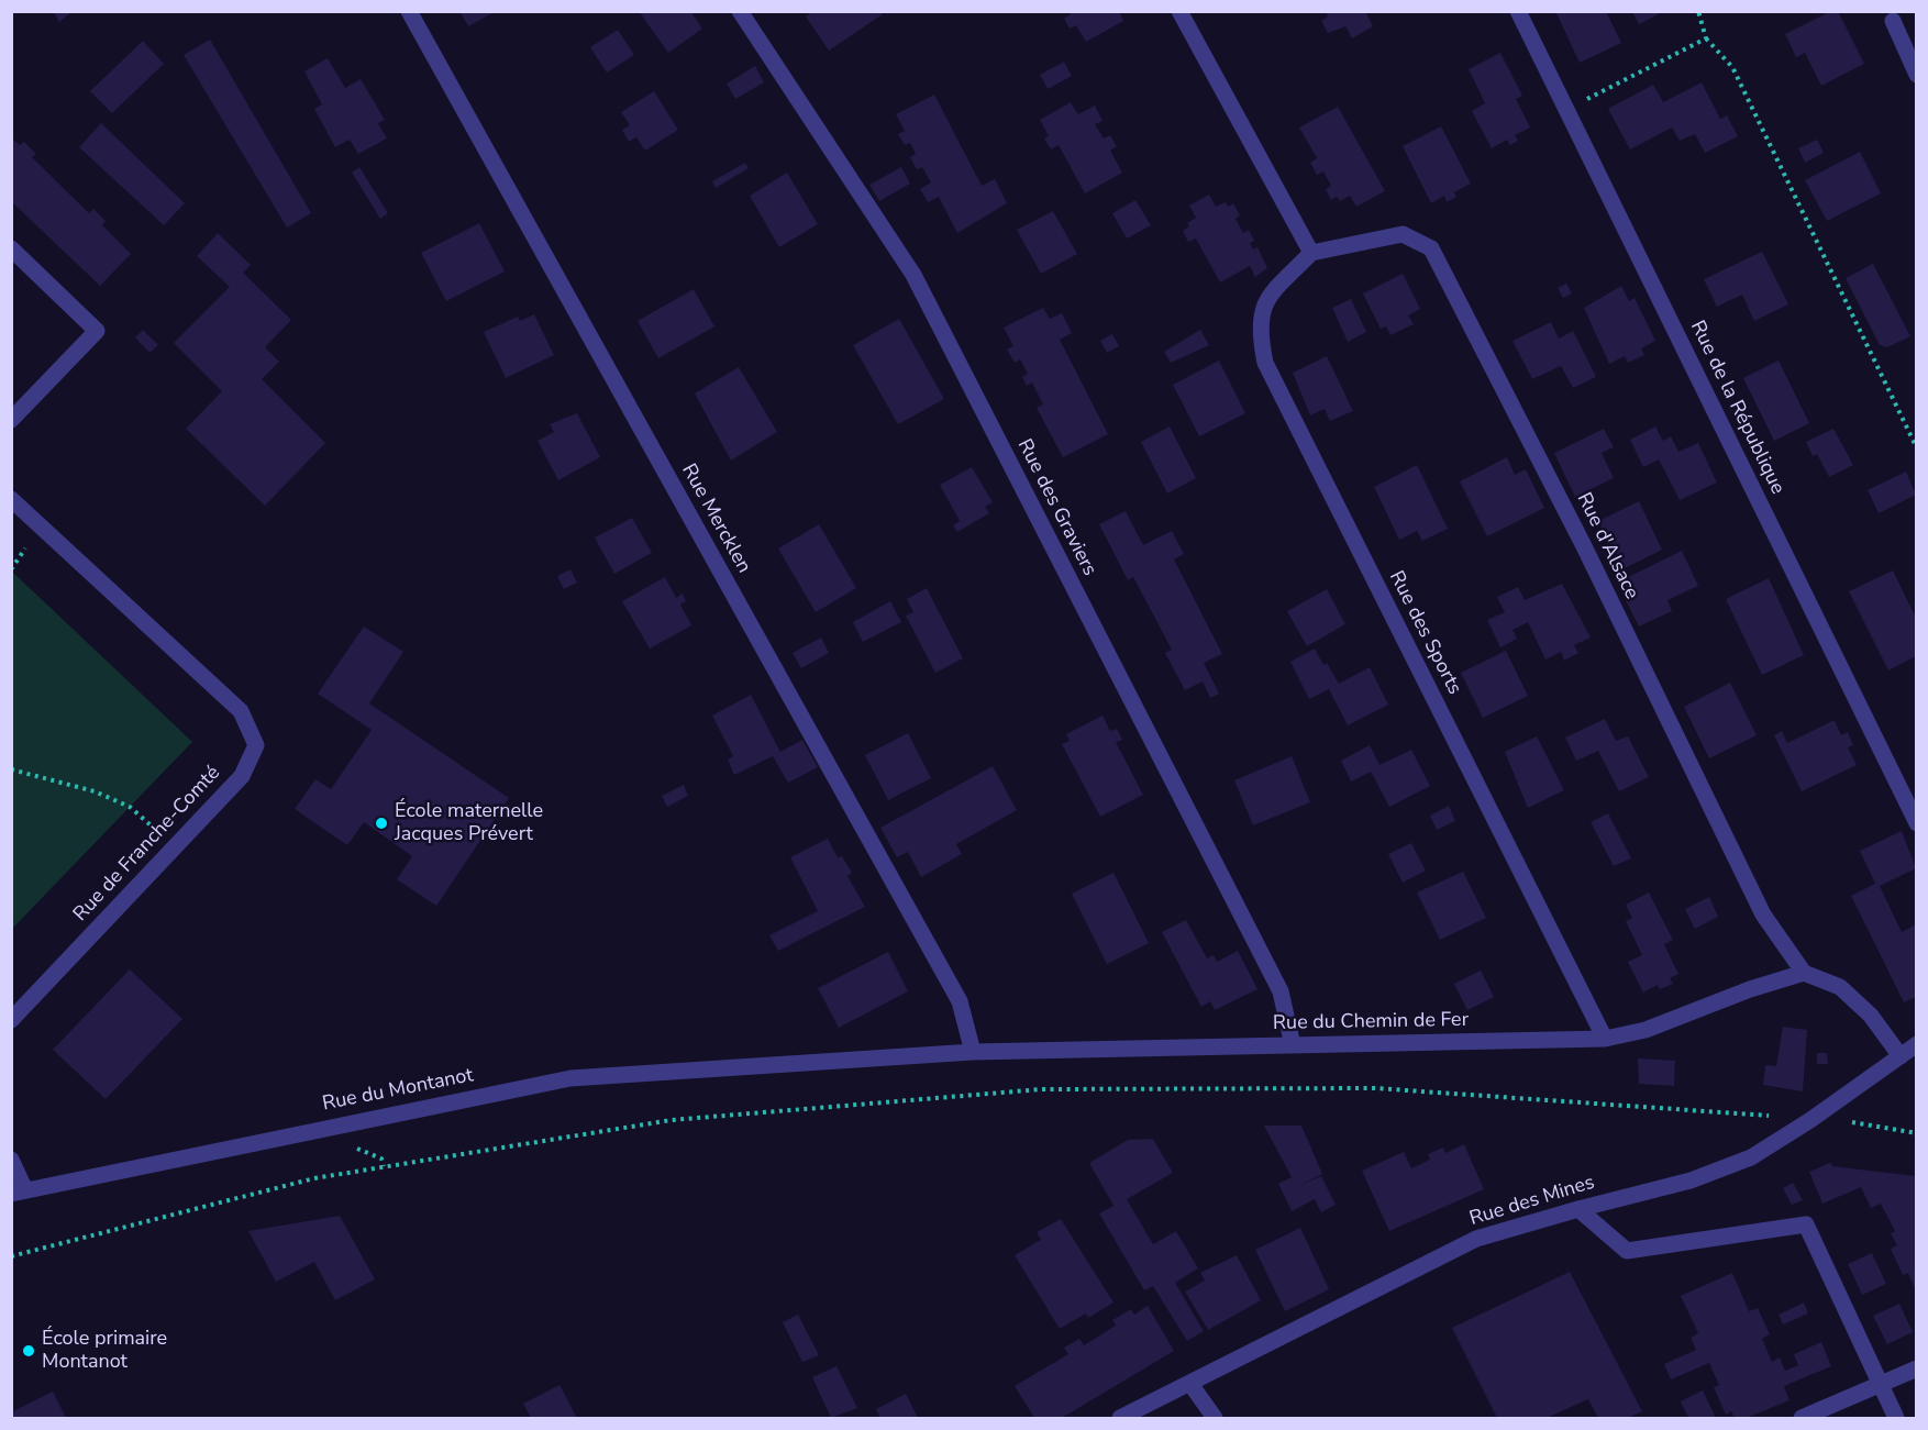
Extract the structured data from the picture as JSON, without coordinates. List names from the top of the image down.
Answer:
{
  "streets": {
    "street": [
      "Rue de la République",
      "Rue des Graviers",
      "Rue Mercklen",
      "Rue d'Alsace",
      "Rue des Sports",
      "Rue de Franche-Comté",
      "Rue du Chemin de Fer",
      "Rue du Montanot",
      "Rue des Mines"
    ]
  },
  "crossings": [
    ["Rue des Graviers", "Rue du Chemin de Fer"],
    ["Rue Mercklen", "Rue du Chemin de Fer"],
    ["Rue d'Alsace", "Rue des Sports"],
    ["Rue d'Alsace", "Rue du Chemin de Fer"],
    ["Rue des Sports", "Rue du Chemin de Fer"],
    ["Rue du Chemin de Fer", "Rue du Montanot"]
  ],
  "places": ["École maternelle Jacques Prévert", "École primaire Montanot"]
}
